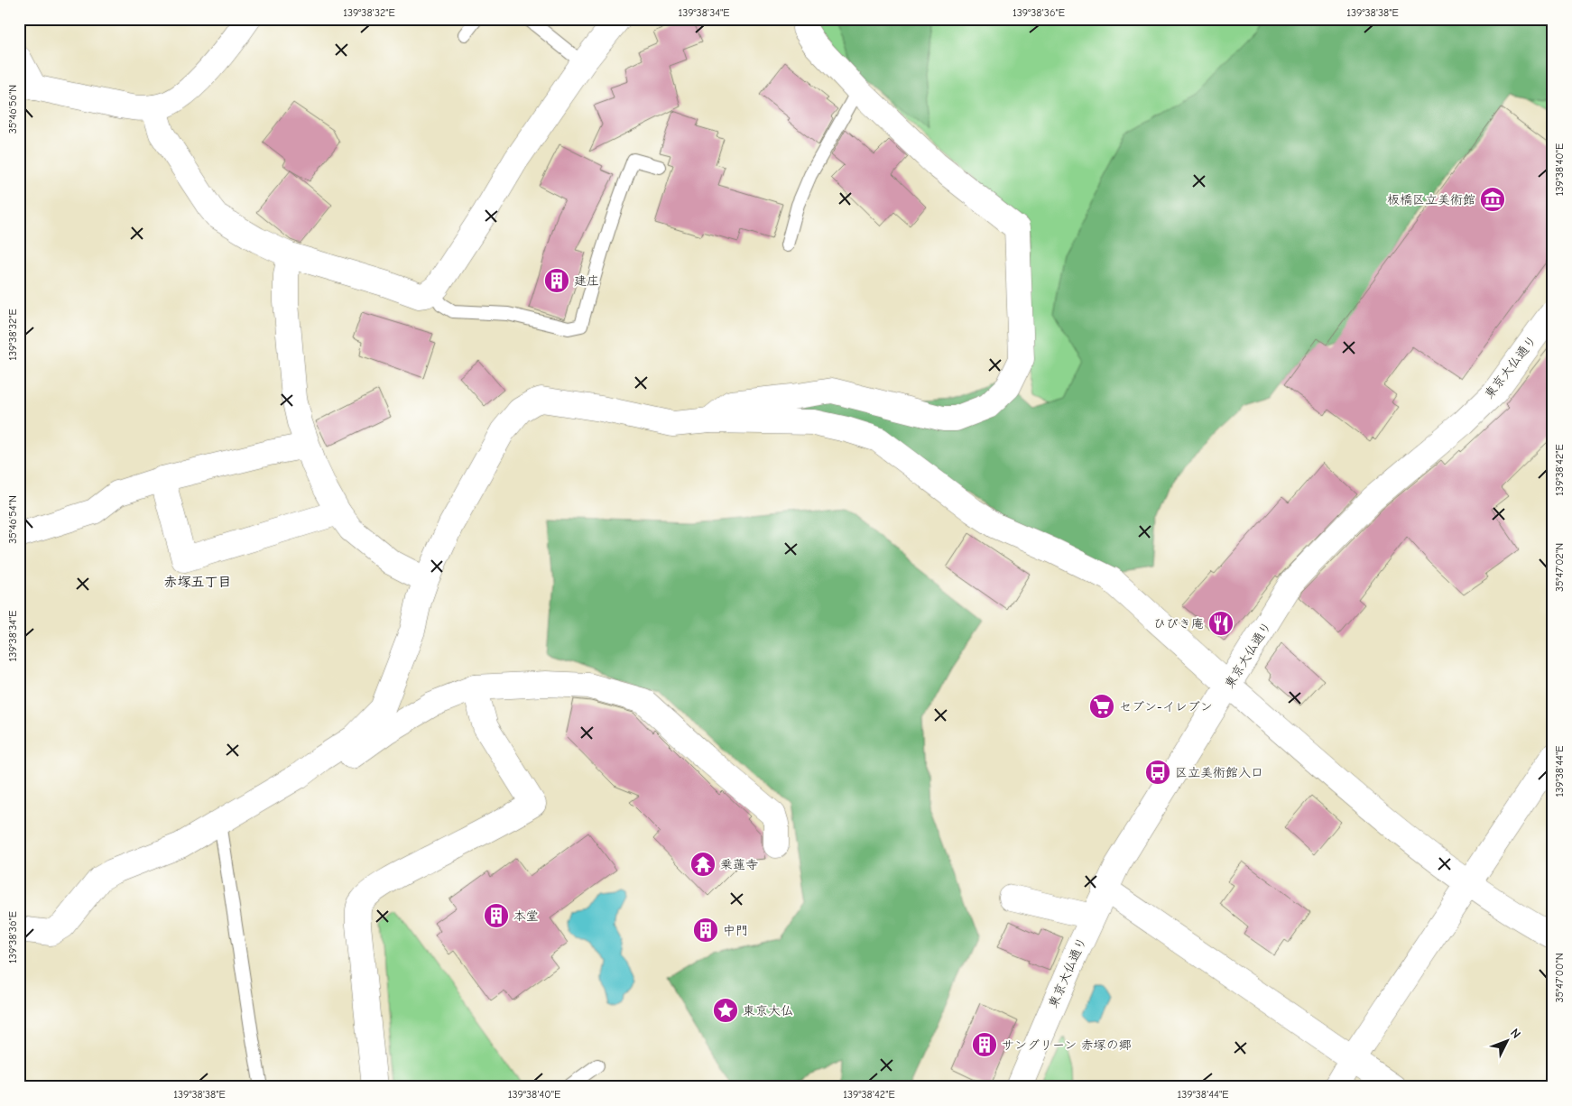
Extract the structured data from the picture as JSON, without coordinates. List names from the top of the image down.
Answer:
{
  "streets": {
    "street": ["東京大仏通り"]
  },
  "districts": ["赤塚五丁目"],
  "places": {
    "museum": ["板橋区立美術館"],
    "building": [
      "建庄",
      "本堂",
      "中門",
      "サングリーン 赤塚の郷"
    ],
    "restaurant": ["ひびき庵"],
    "supermarket": ["セブン-イレブン"],
    "bus stop": ["区立美術館入口"],
    "temple": ["乗蓮寺"],
    "place": ["東京大仏"]
  },
  "north": "top right",
  "coordinates": [
    "139°38'32\"E",
    "139°38'34\"E",
    "139°38'36\"E",
    "139°38'38\"E",
    "35°46'56\"N",
    "139°38'40\"E",
    "139°38'42\"E",
    "35°46'54\"N",
    "35°47'02\"N",
    "139°38'44\"E",
    "35°47'00\"N"
  ]
}
